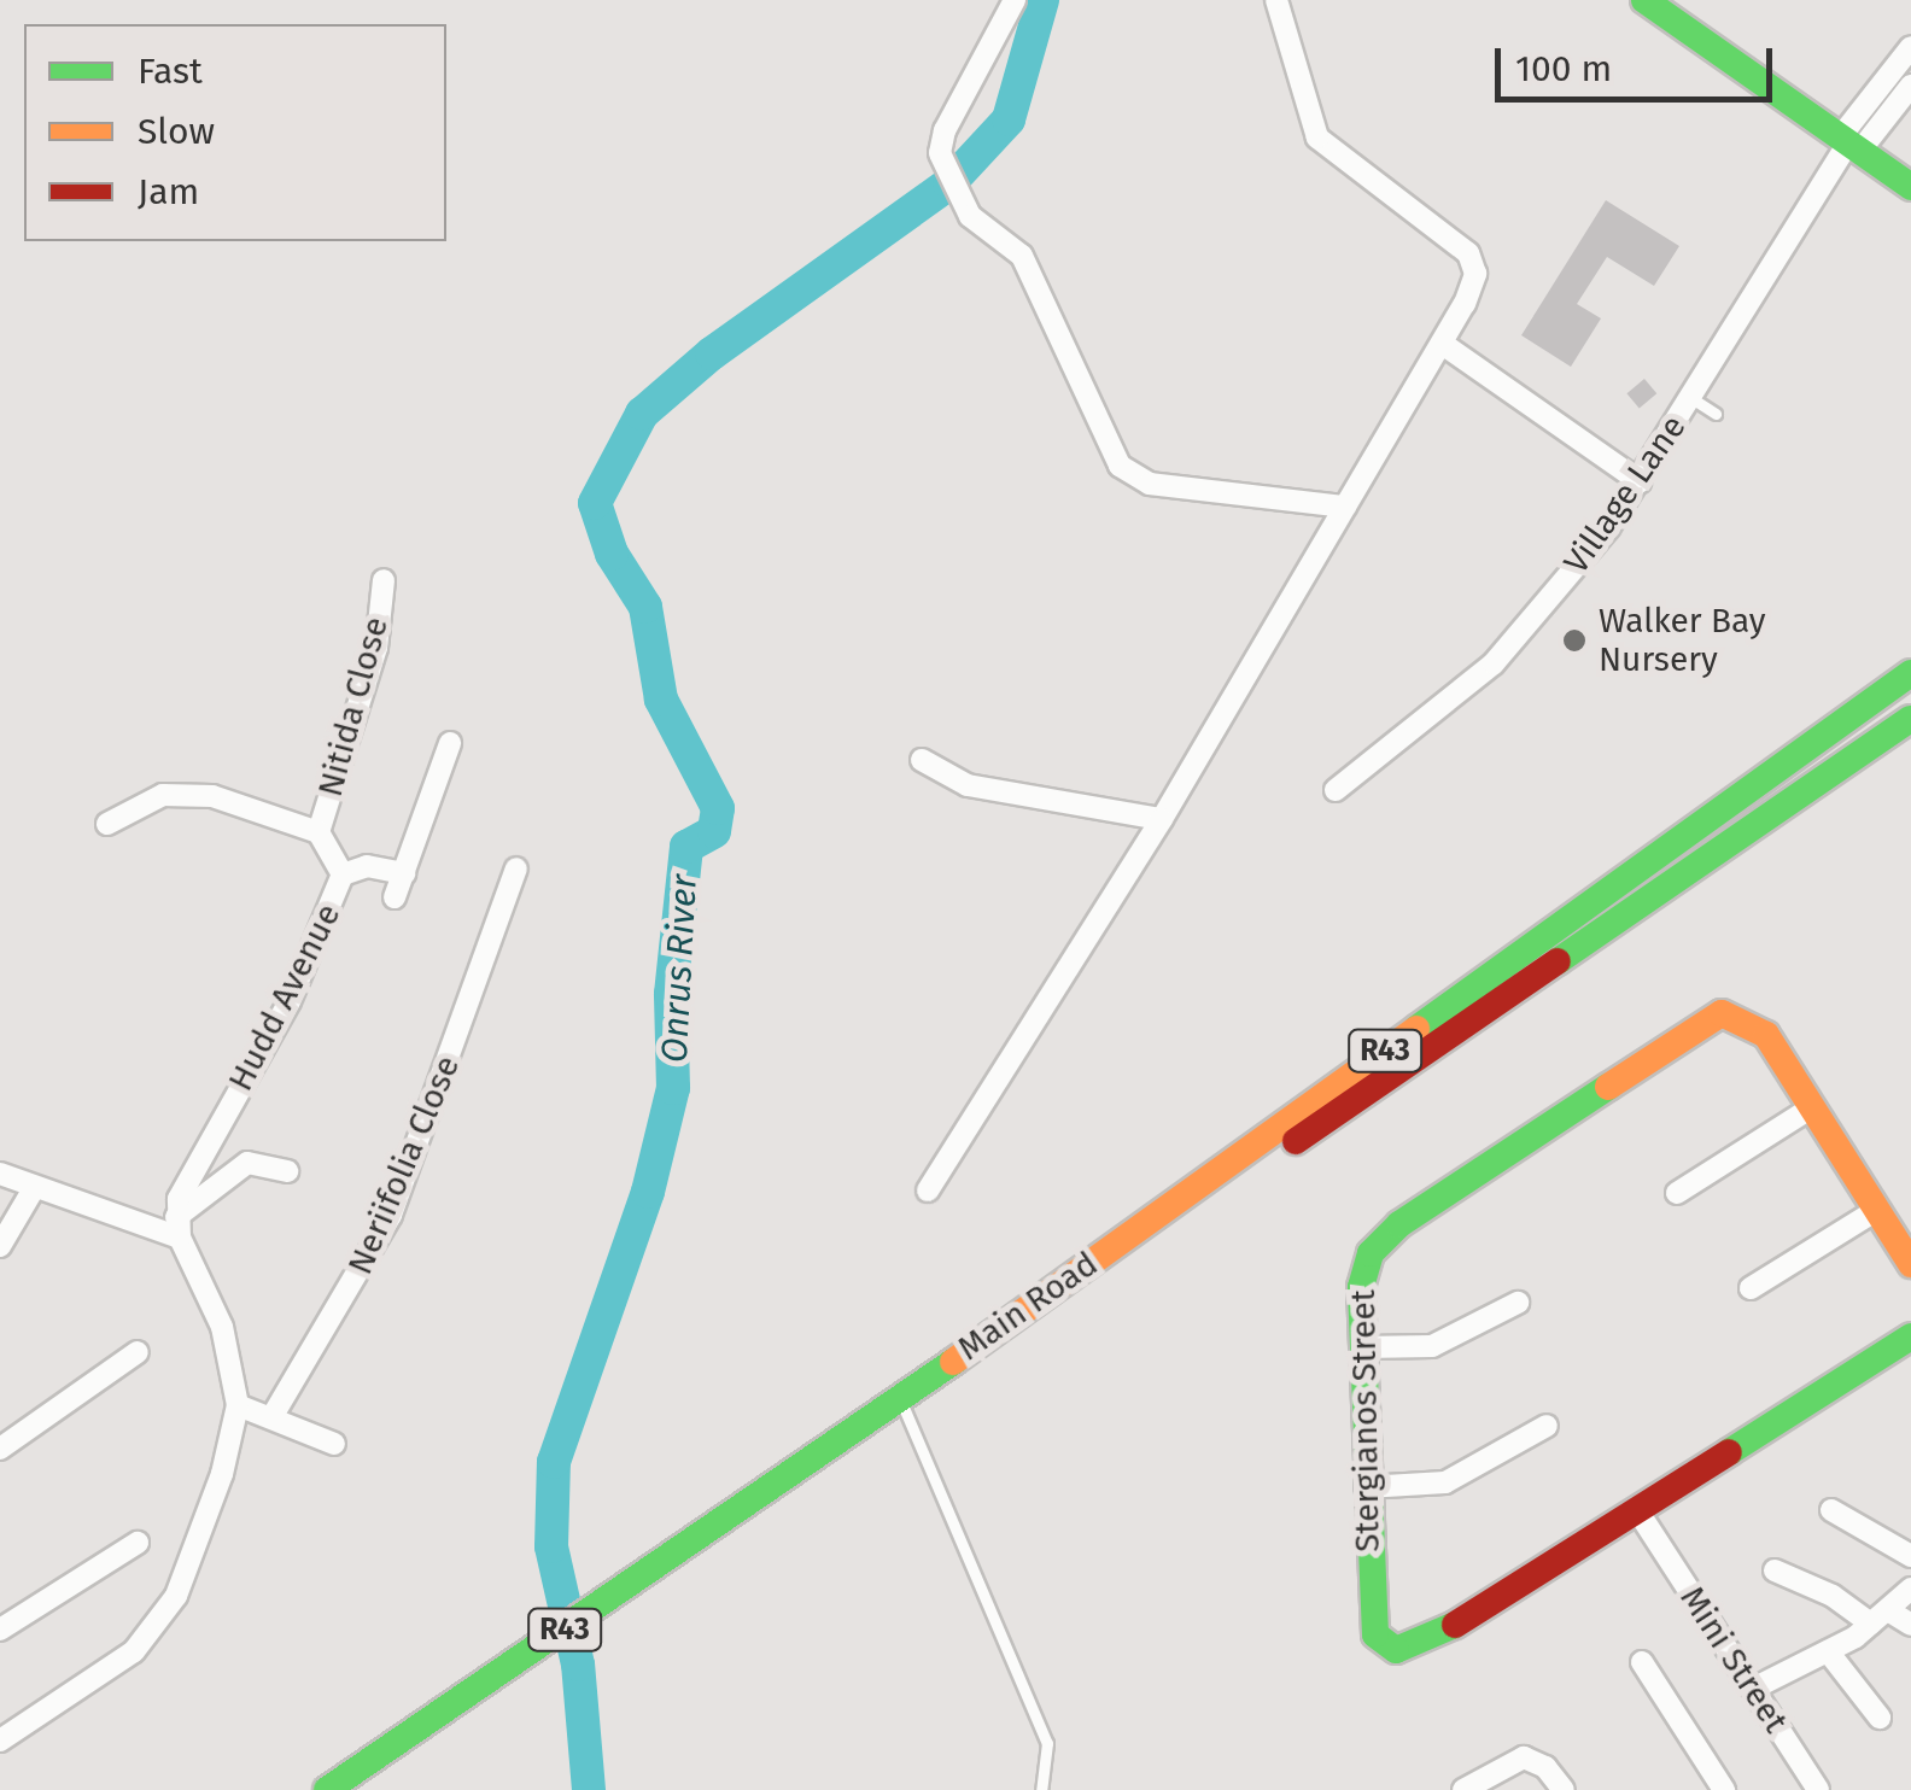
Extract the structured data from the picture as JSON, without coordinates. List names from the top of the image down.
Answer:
{
  "streets": {
    "main road": ["R43", "Main Road", "Stergianos Street"],
    "street": [
      "Village Lane",
      "Nitida Close",
      "Hudd Avenue",
      "Neriifolia Close",
      "Mini Street"
    ]
  },
  "crossings": [
    ["Nitida Close", "Hudd Avenue"],
    ["R43", "Main Road"],
    ["Stergianos Street", "Mini Street"]
  ],
  "water": ["Onrus River"],
  "places": ["Walker Bay Nursery"],
  "legend": ["Fast", "Slow", "Jam"],
  "scale_bar": "100 m"
}
